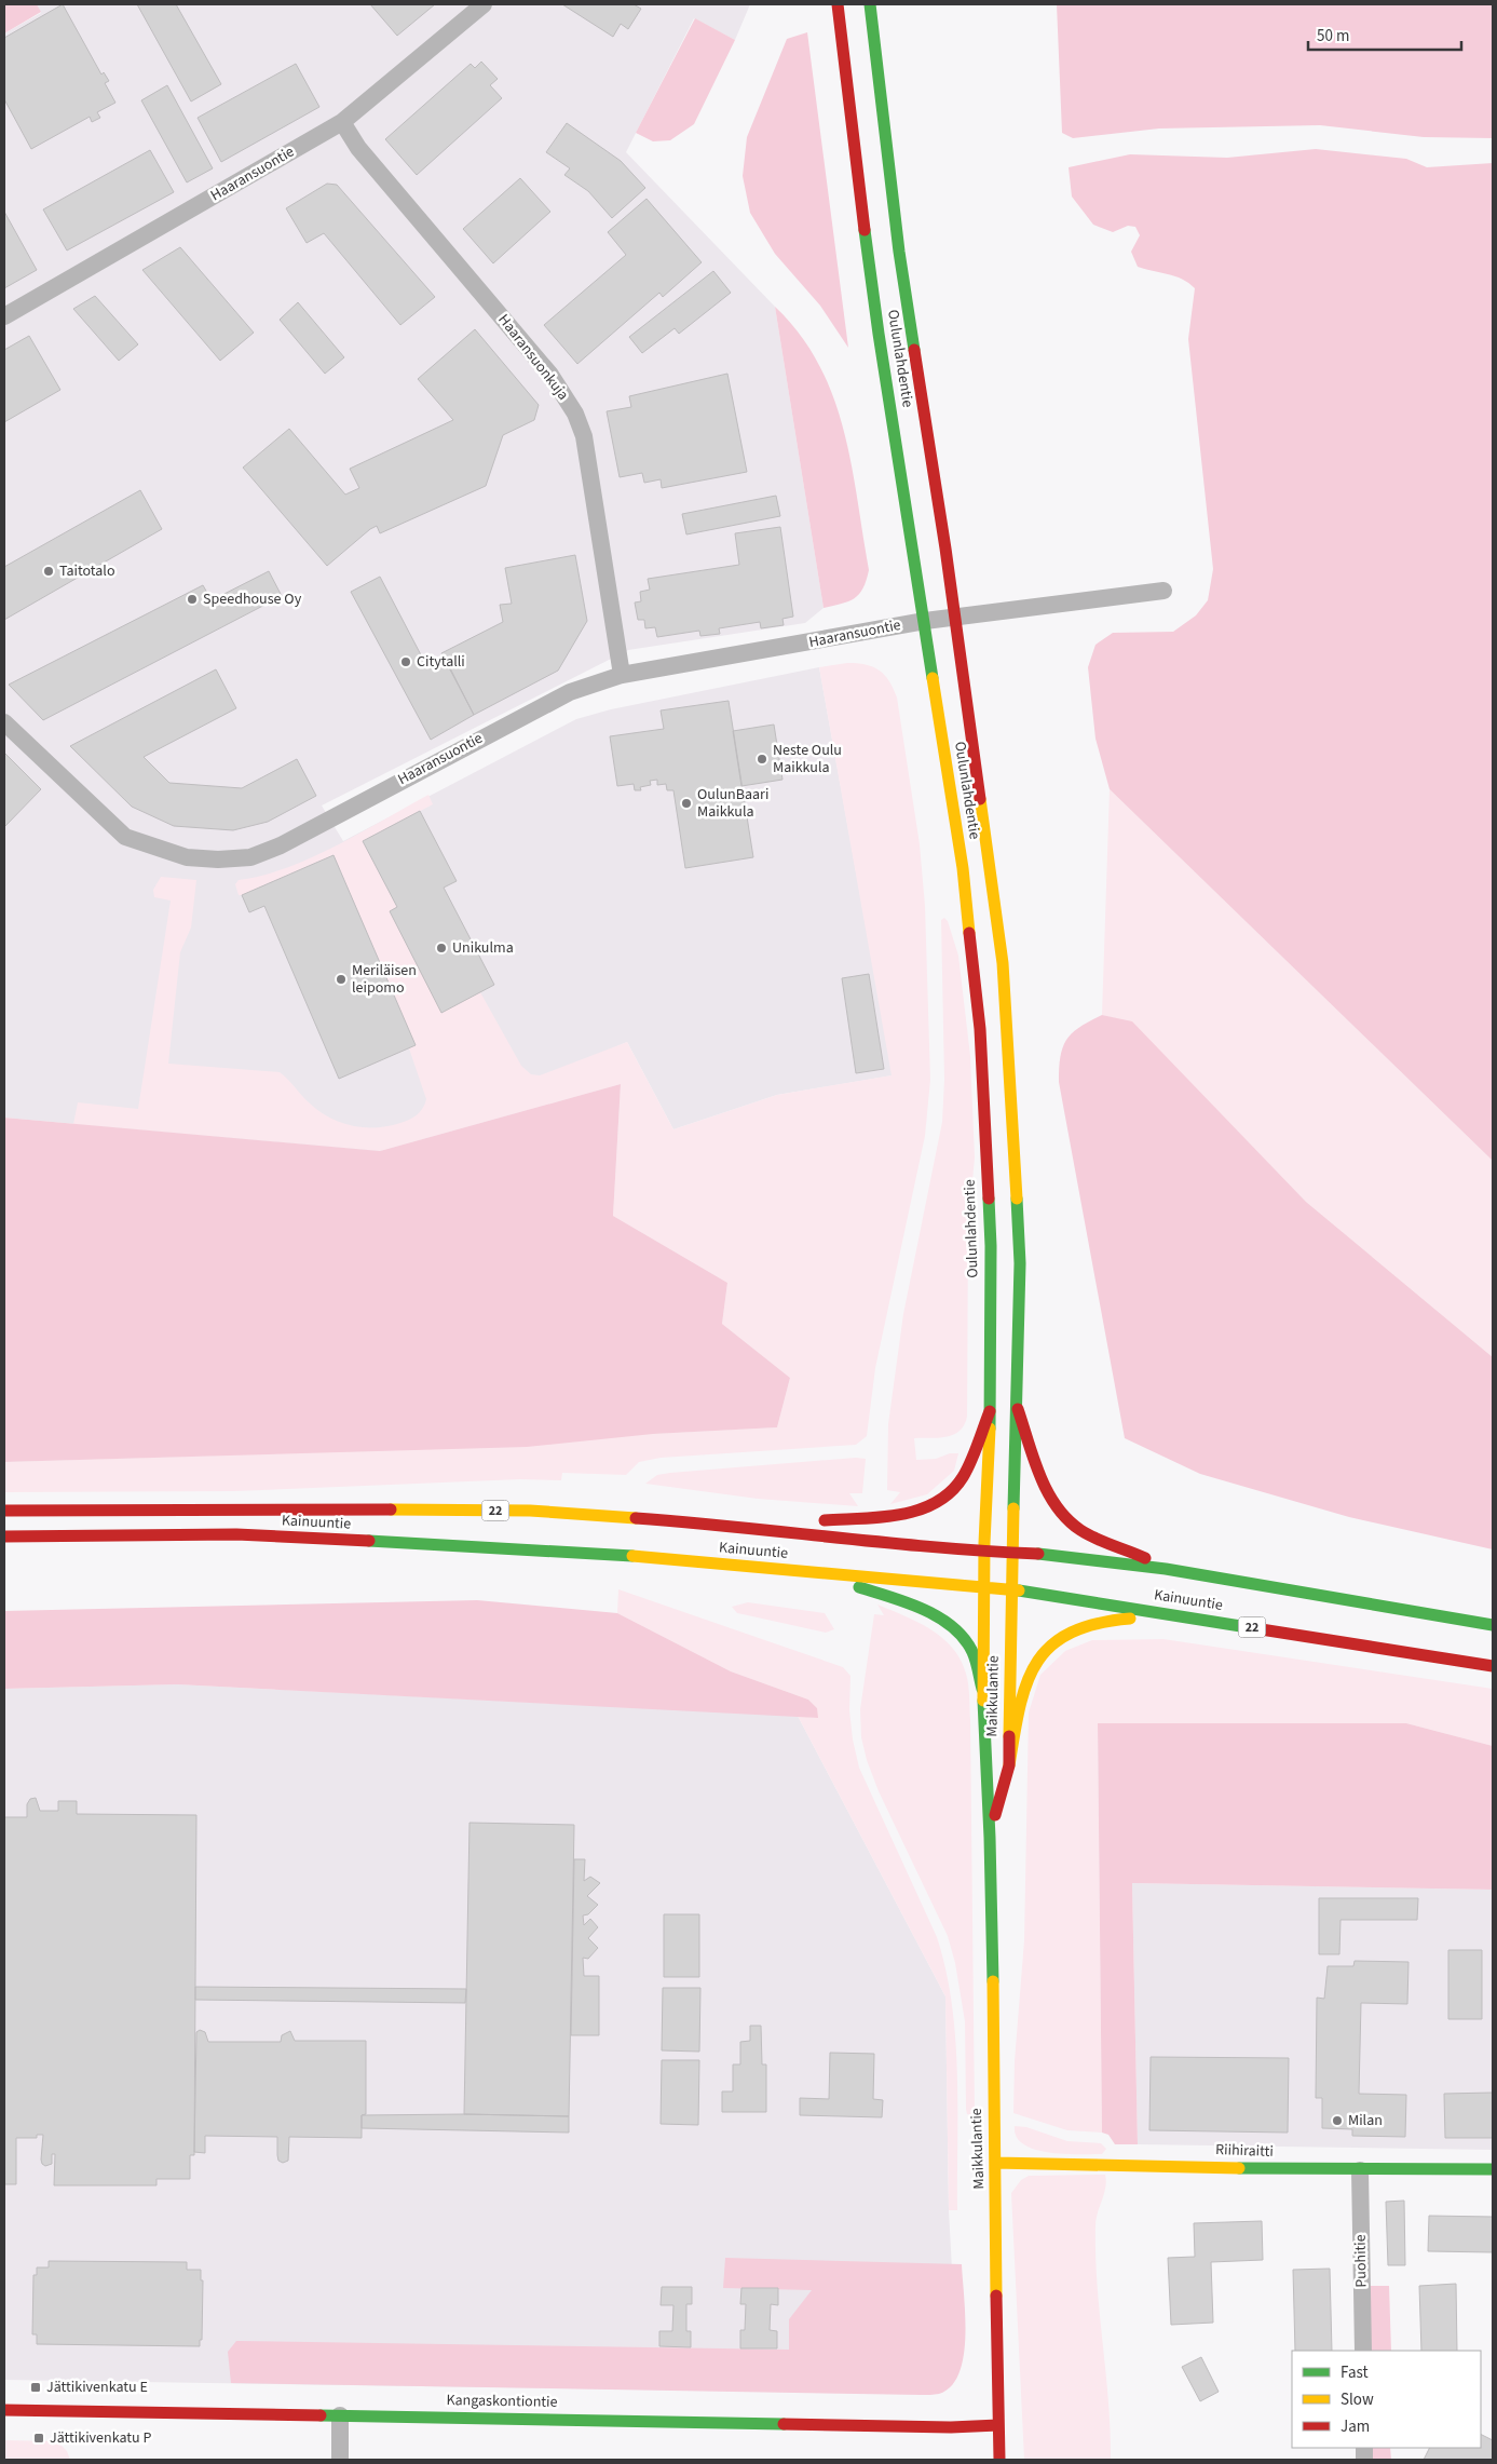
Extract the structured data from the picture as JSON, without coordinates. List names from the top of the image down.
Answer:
{
  "streets": {
    "main road": [
      "Oulunlahdentie",
      "22",
      "Kainuuntie",
      "Maikkulantie",
      "Riihiraitti",
      "Kangaskontiontie"
    ],
    "street": ["Haaransuontie", "Haaransuonkuja", "Puohitie"]
  },
  "crossings": [
    ["Haaransuontie", "Haaransuonkuja"],
    ["Haaransuontie", "Oulunlahdentie"],
    ["Oulunlahdentie", "Kainuuntie"],
    ["Oulunlahdentie", "Maikkulantie"],
    ["Kainuuntie", "Maikkulantie"],
    ["Maikkulantie", "Riihiraitti"],
    ["Maikkulantie", "Kangaskontiontie"],
    ["Riihiraitti", "Puohitie"]
  ],
  "places": {
    "other": [
      "Taitotalo",
      "Speedhouse Oy",
      "Citytalli",
      "Neste Oulu Maikkula",
      "OulunBaari Maikkula",
      "Unikulma",
      "Meriläisen leipomo",
      "Milan"
    ],
    "transit": ["Jättikivenkatu E", "Jättikivenkatu P"]
  },
  "legend": ["Fast", "Slow", "Jam"],
  "scale_bar": "50 m"
}
